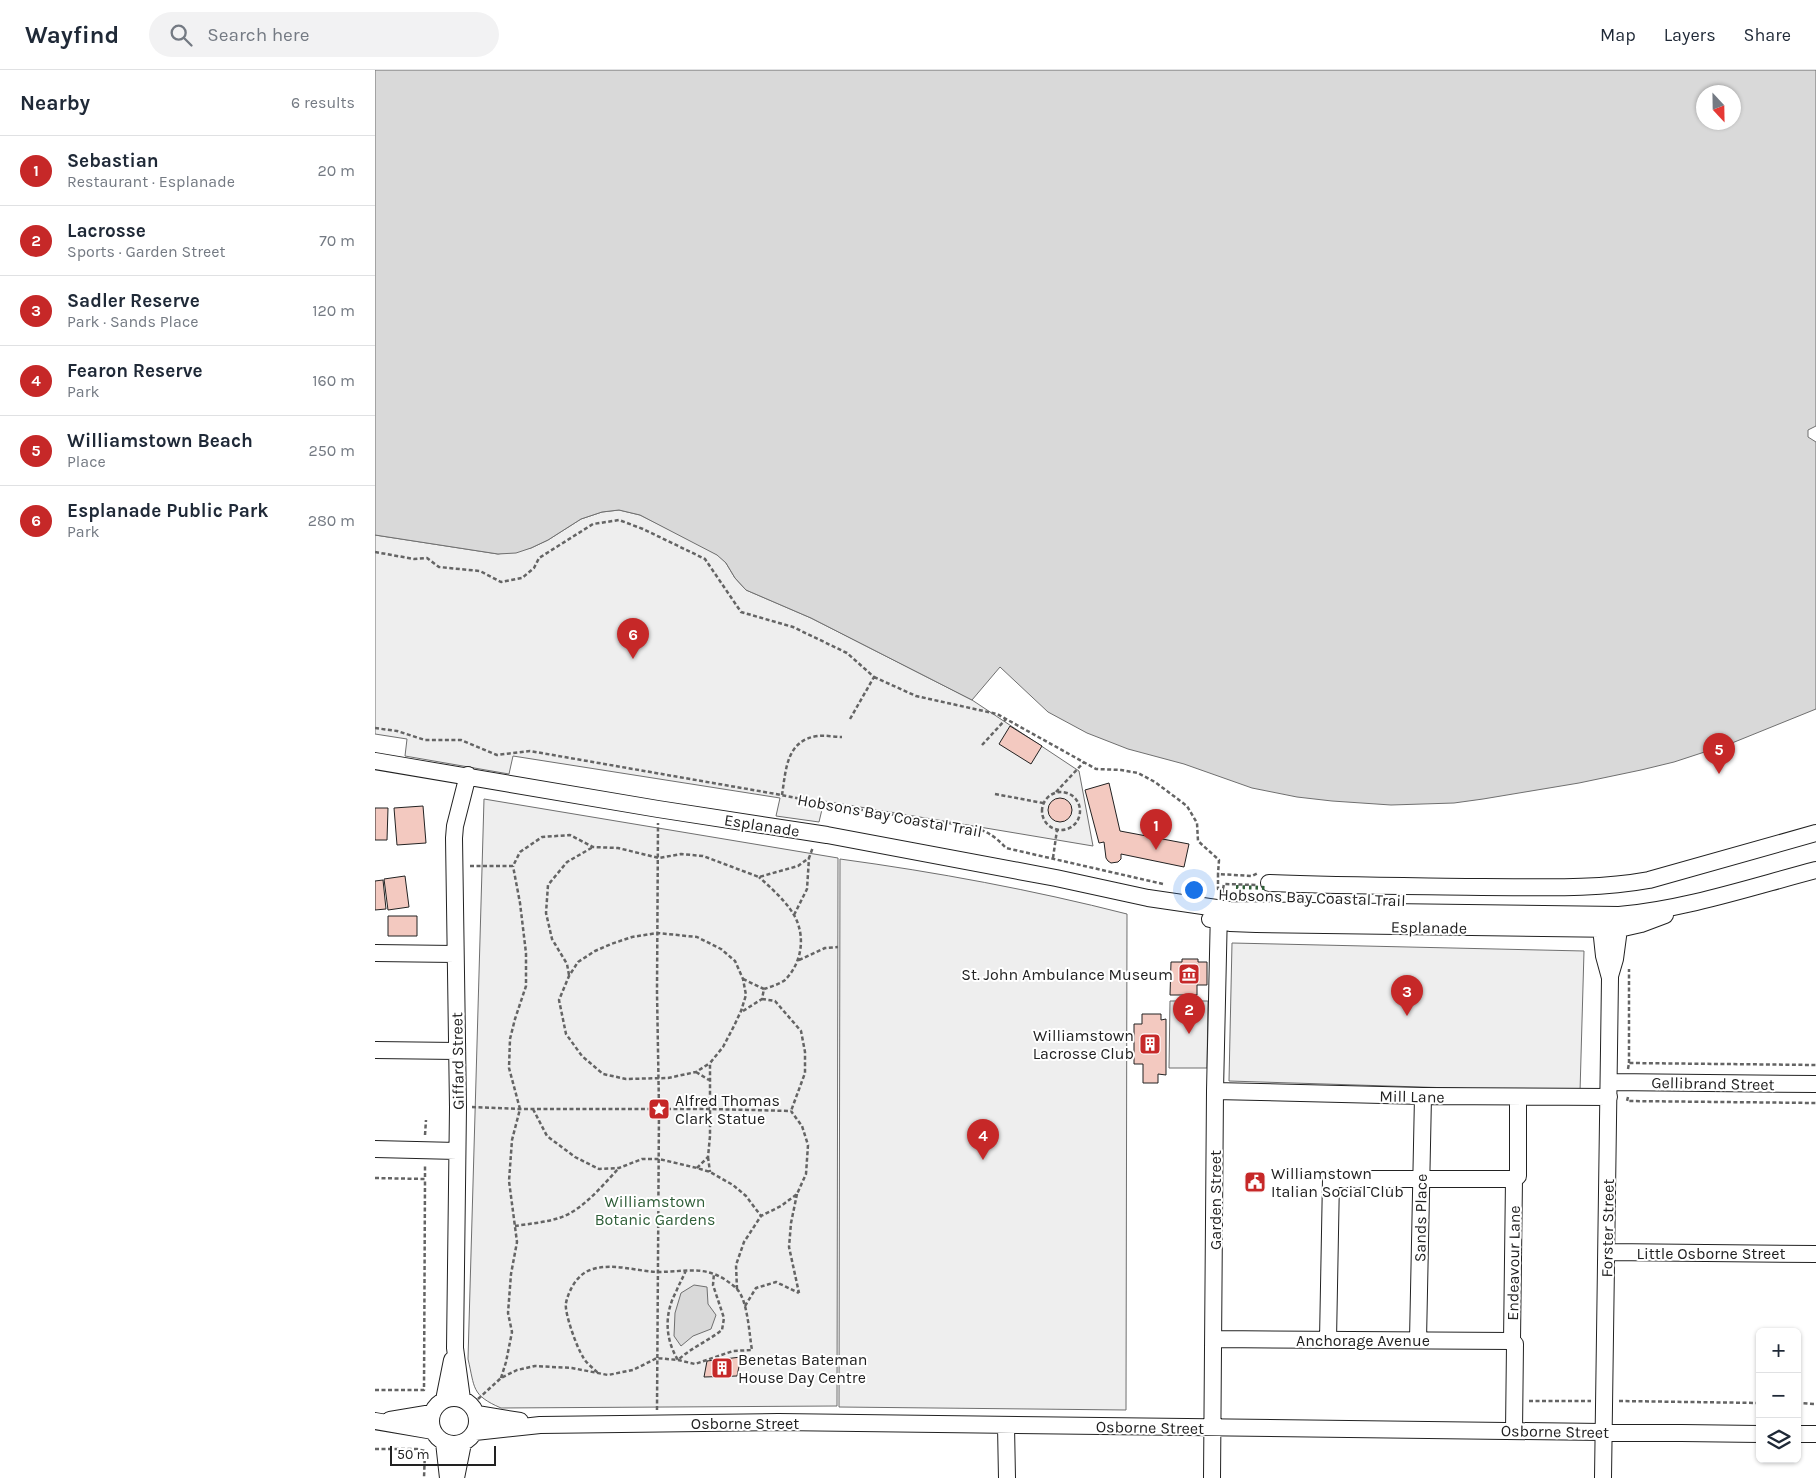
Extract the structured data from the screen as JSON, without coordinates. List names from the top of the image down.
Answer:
{
  "streets": {
    "street": [
      "Hobsons Bay Coastal Trail",
      "Esplanade",
      "Giffard Street",
      "Gellibrand Street",
      "Mill Lane",
      "Garden Street",
      "Sands Place",
      "Forster Street",
      "Little Osborne Street",
      "Endeavour Lane",
      "Anchorage Avenue",
      "Osborne Street"
    ]
  },
  "crossings": [
    ["Esplanade", "Giffard Street"],
    ["Esplanade", "Garden Street"],
    ["Esplanade", "Forster Street"],
    ["Giffard Street", "Osborne Street"],
    ["Gellibrand Street", "Mill Lane"],
    ["Gellibrand Street", "Forster Street"],
    ["Mill Lane", "Garden Street"],
    ["Mill Lane", "Sands Place"],
    ["Mill Lane", "Forster Street"],
    ["Mill Lane", "Endeavour Lane"],
    ["Garden Street", "Anchorage Avenue"],
    ["Garden Street", "Osborne Street"],
    ["Sands Place", "Anchorage Avenue"],
    ["Forster Street", "Little Osborne Street"],
    ["Forster Street", "Osborne Street"],
    ["Endeavour Lane", "Anchorage Avenue"],
    ["Endeavour Lane", "Osborne Street"]
  ],
  "parks": ["Williamstown Botanic Gardens"],
  "places": {
    "museum": ["St. John Ambulance Museum"],
    "building": ["Williamstown Lacrosse Club", "Benetas Bateman House Day Centre"],
    "place": ["Alfred Thomas Clark Statue"],
    "public building": ["Williamstown Italian Social Club"]
  },
  "scale_bar": "50 m",
  "north": "bottom",
  "page": {
    "header": "Wayfind",
    "search": "Search here",
    "nav": ["Map", "Layers", "Share"],
    "heading": ["Nearby", "6 results"],
    "list": [
      {
        "mark": "1",
        "name": "Sebastian",
        "note": "Restaurant · Esplanade",
        "value": "20 m"
      },
      {
        "mark": "2",
        "name": "Lacrosse",
        "note": "Sports · Garden Street",
        "value": "70 m"
      },
      {
        "mark": "3",
        "name": "Sadler Reserve",
        "note": "Park · Sands Place",
        "value": "120 m"
      },
      {
        "mark": "4",
        "name": "Fearon Reserve",
        "note": "Park",
        "value": "160 m"
      },
      {
        "mark": "5",
        "name": "Williamstown Beach",
        "note": "Place",
        "value": "250 m"
      },
      {
        "mark": "6",
        "name": "Esplanade Public Park",
        "note": "Park",
        "value": "280 m"
      }
    ],
    "pins": [
      "6",
      "5",
      "1",
      "3",
      "2",
      "4"
    ],
    "map_buttons": ["+", "−"],
    "scale": "50 m"
  }
}
